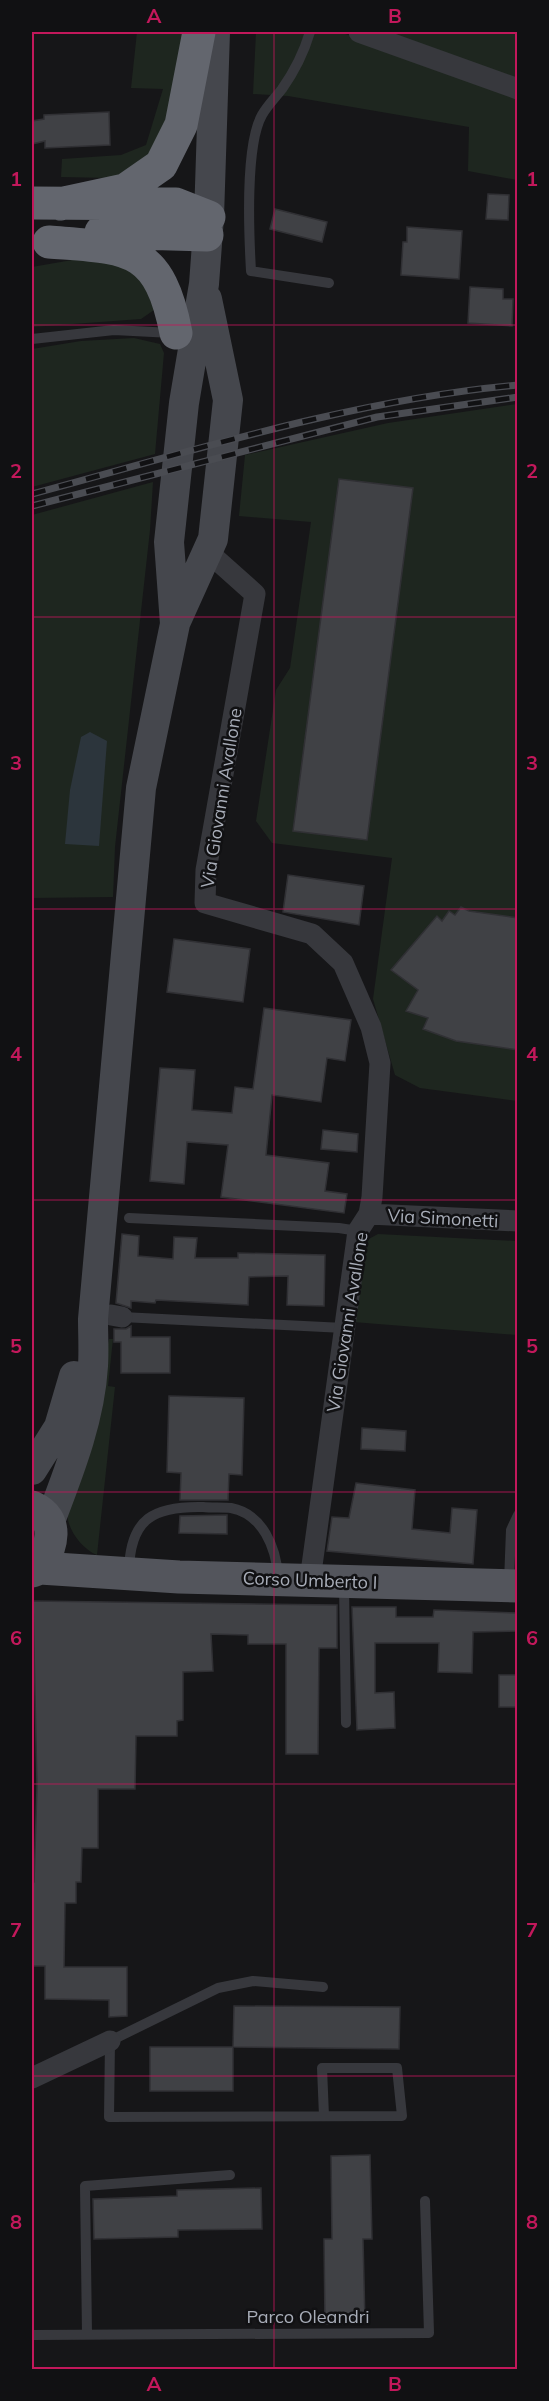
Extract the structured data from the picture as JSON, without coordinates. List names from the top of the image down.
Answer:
{
  "streets": {
    "main road": ["Corso Umberto I"],
    "street": ["Via Giovanni Avallone", "Via Simonetti"],
    "lane": ["Parco Oleandri"]
  },
  "crossings": [
    ["Via Giovanni Avallone", "Via Simonetti"],
    ["Via Giovanni Avallone", "Corso Umberto I"]
  ],
  "grid": {
    "columns": ["A", "B"],
    "rows": [
      "1",
      "2",
      "3",
      "4",
      "5",
      "6",
      "7",
      "8"
    ]
  }
}
